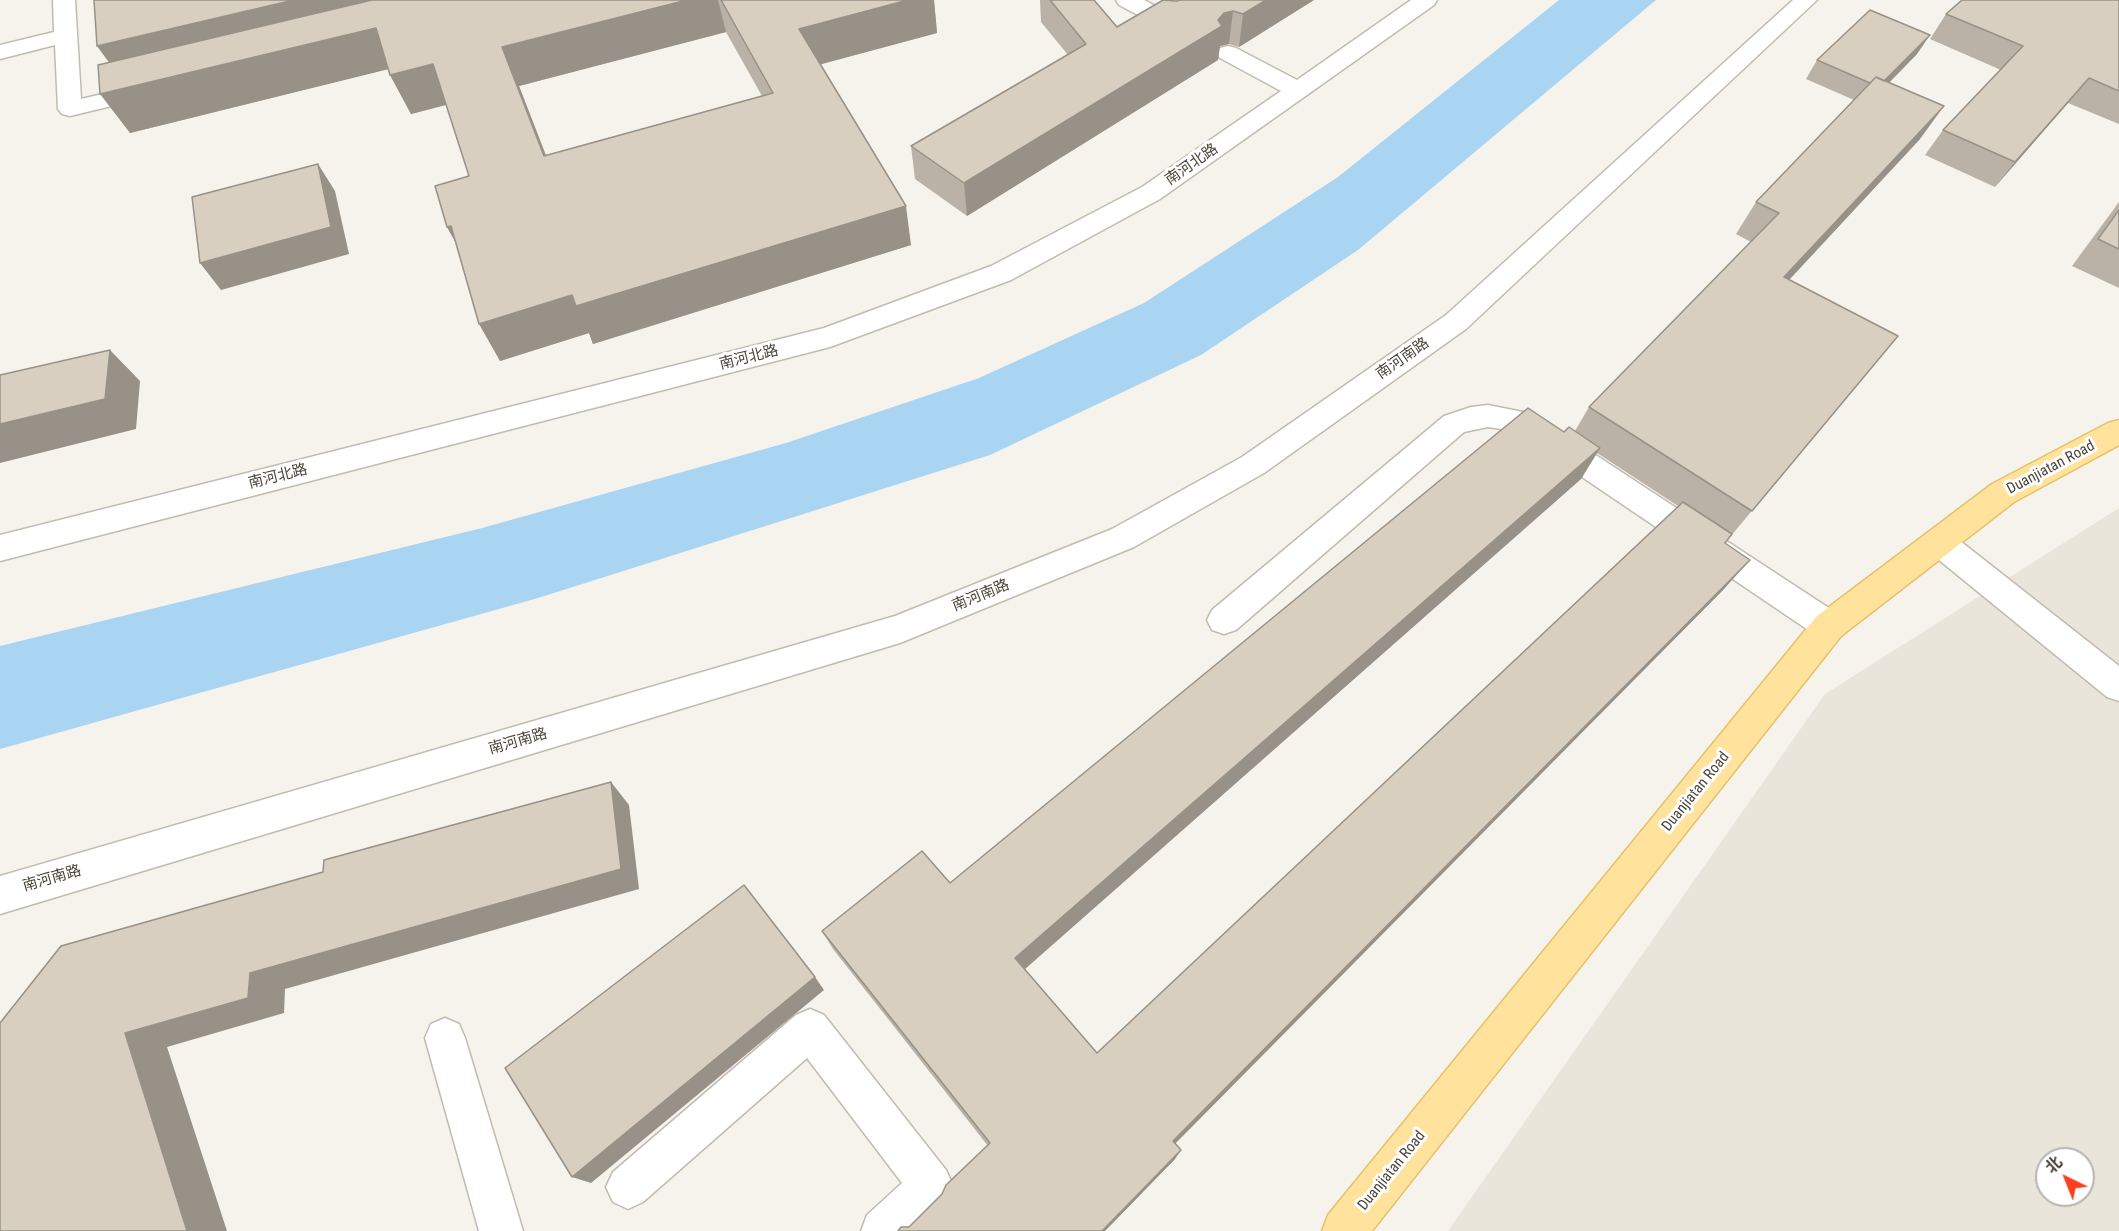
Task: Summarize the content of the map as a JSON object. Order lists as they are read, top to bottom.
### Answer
{
  "streets": {
    "main road": ["Duanjiatan Road"],
    "street": ["南河北路", "南河南路"]
  },
  "north": "top left"
}
